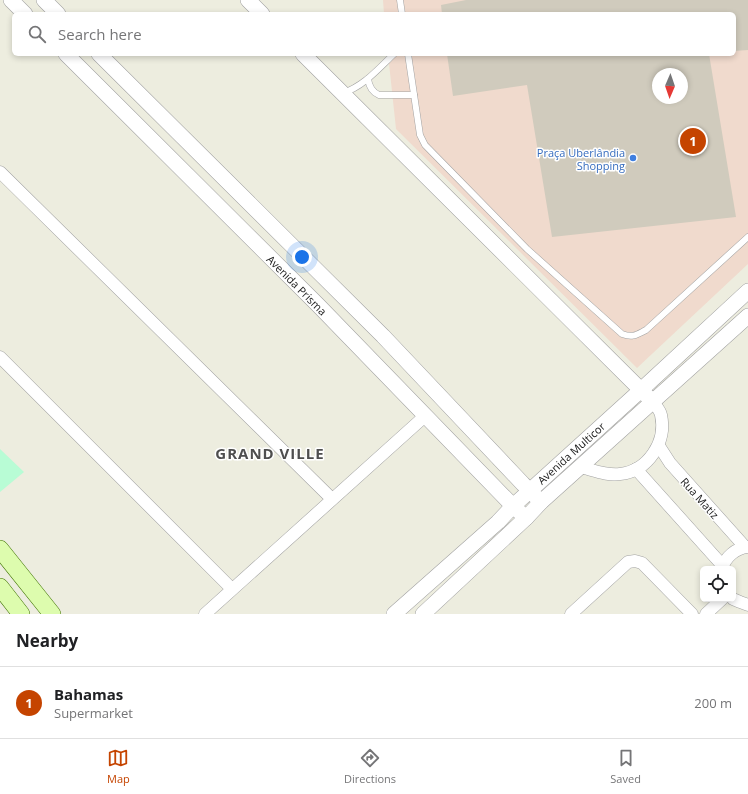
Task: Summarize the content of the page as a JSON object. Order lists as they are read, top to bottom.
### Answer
{
  "streets": {
    "street": ["Avenida Prisma", "Avenida Multicor", "Rua Matiz"]
  },
  "crossings": [
    ["Avenida Prisma", "Avenida Multicor"]
  ],
  "districts": ["GRAND VILLE"],
  "places": ["Praça Uberlândia Shopping"],
  "north": "bottom",
  "page": {
    "search": "Search here",
    "pins": "1",
    "heading": "Nearby",
    "list": [
      {
        "mark": "1",
        "name": "Bahamas",
        "note": "Supermarket",
        "value": "200 m"
      }
    ],
    "nav": ["Map", "Directions", "Saved"]
  }
}
